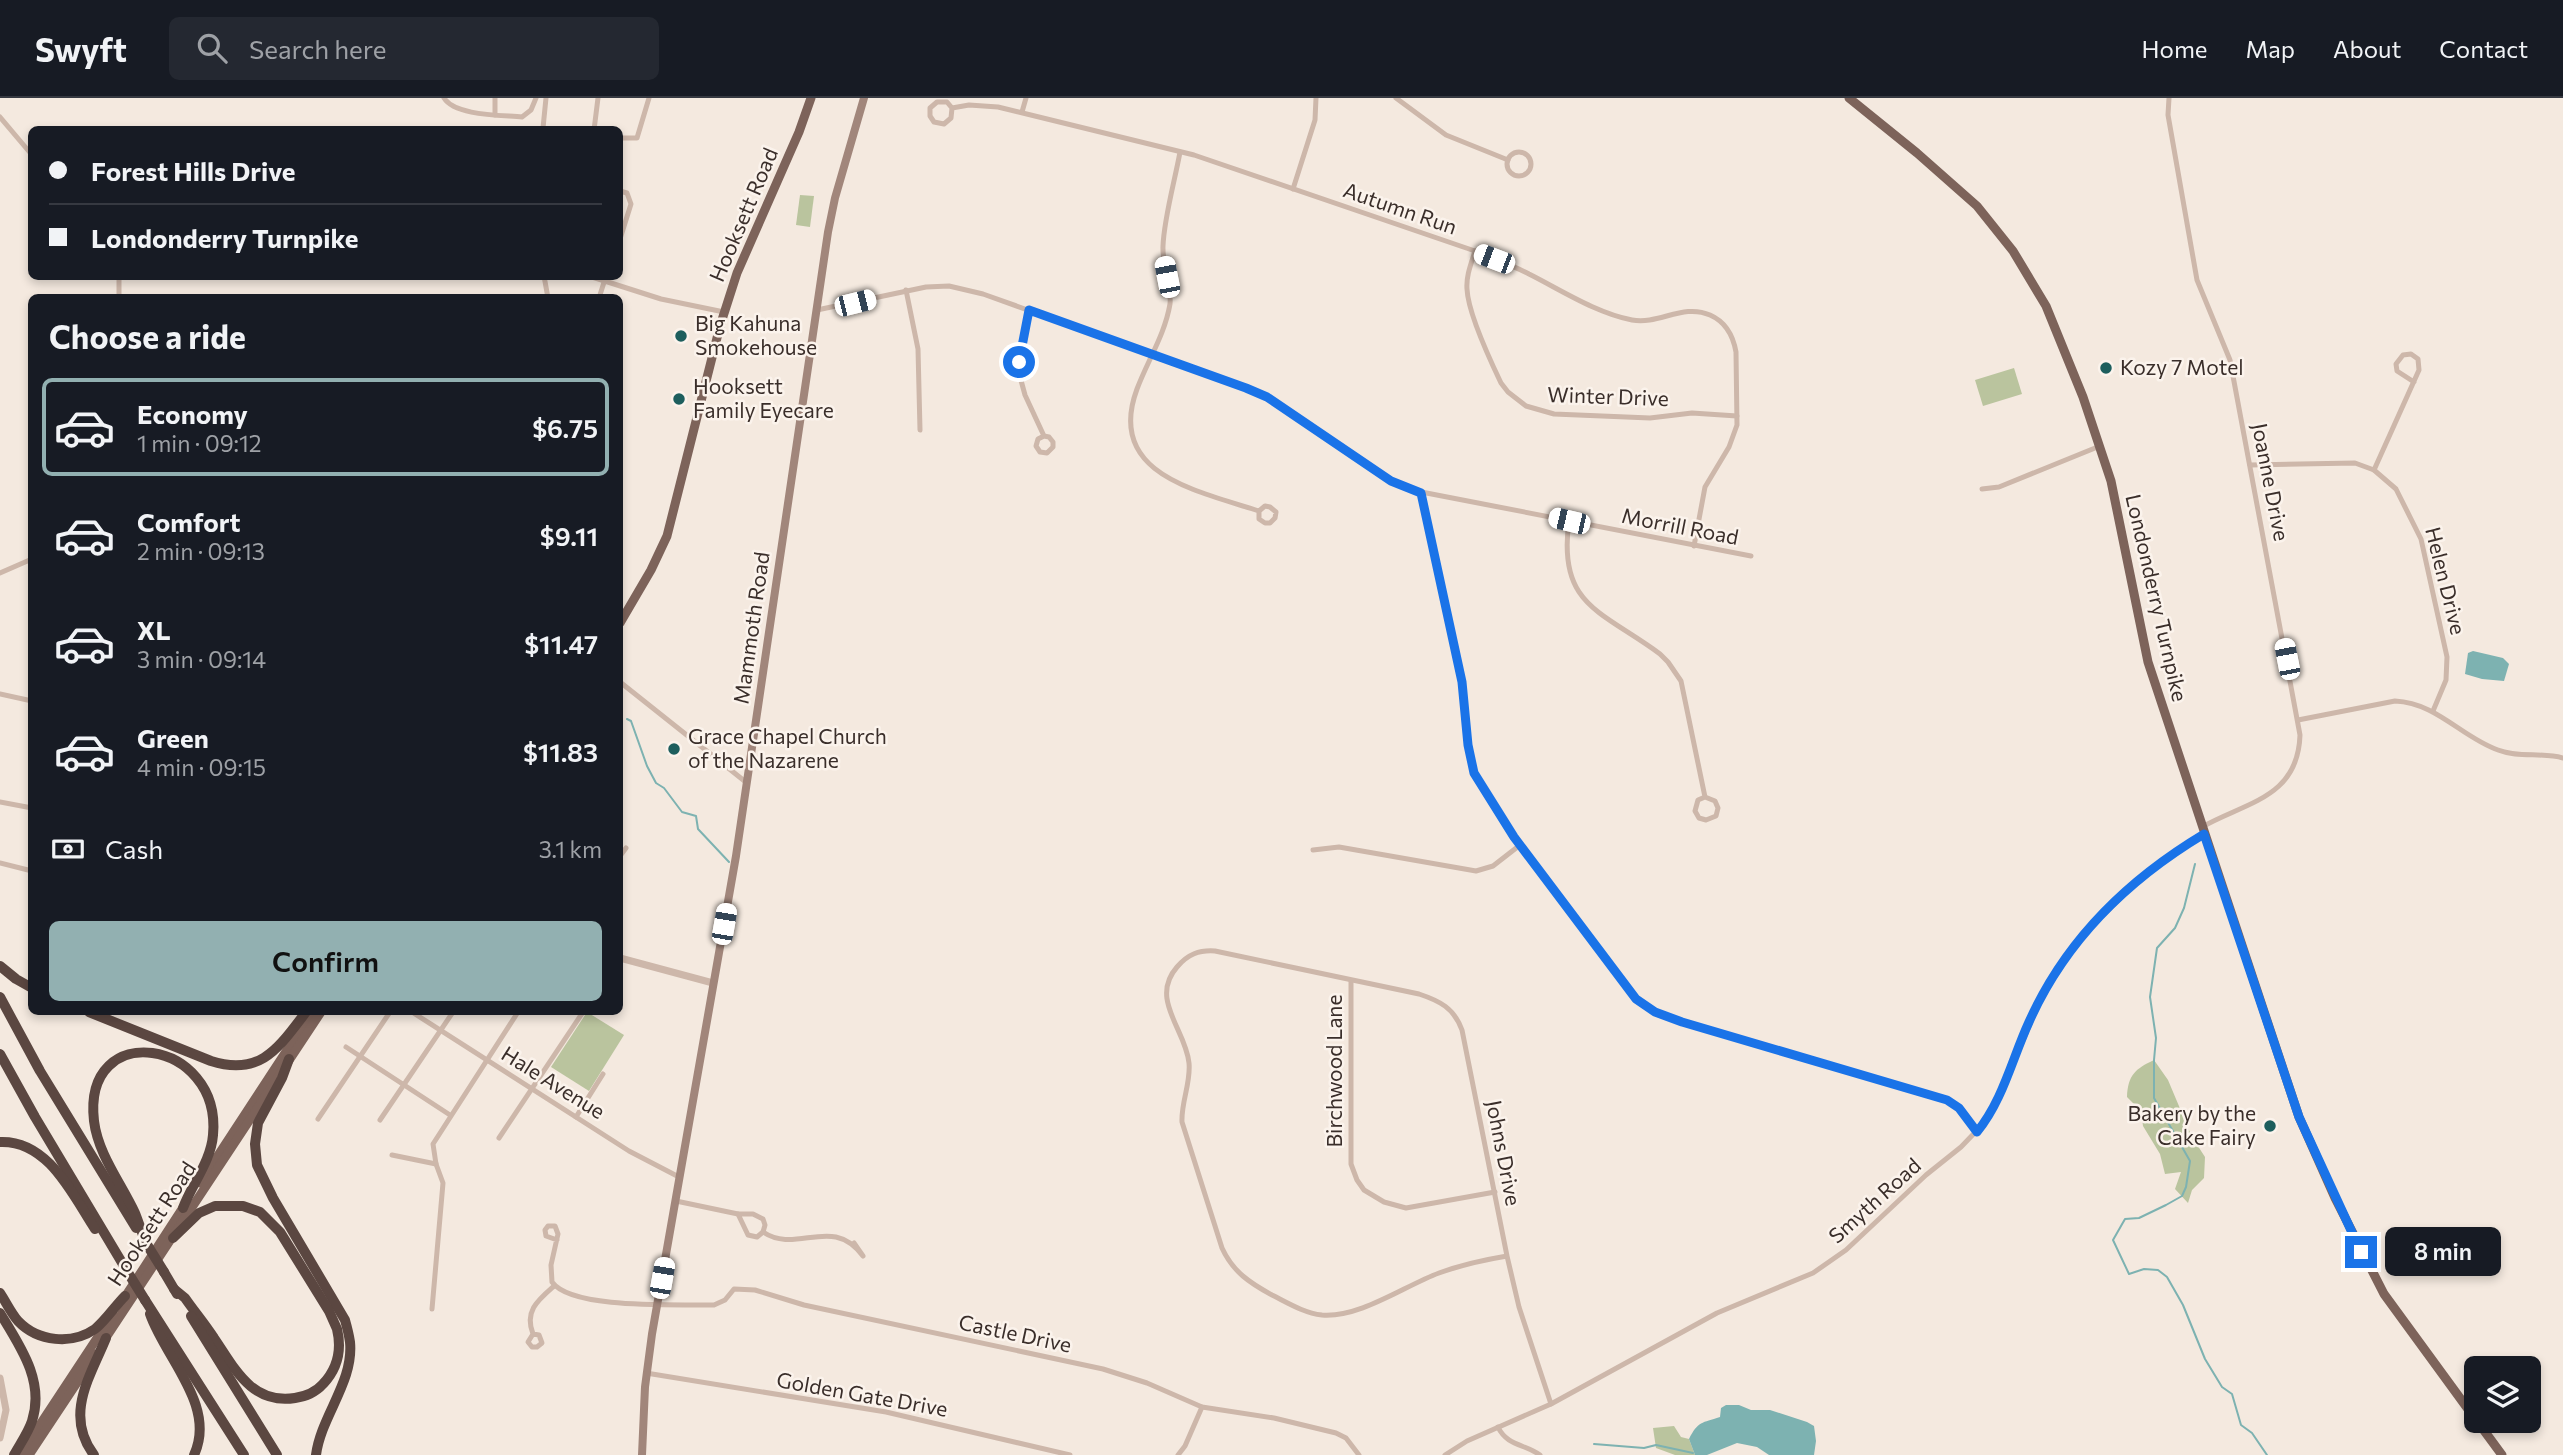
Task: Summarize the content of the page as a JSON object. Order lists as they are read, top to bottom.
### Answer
{
  "streets": {
    "main road": ["Hooksett Road", "Londonderry Turnpike", "Mammoth Road"],
    "street": [
      "Autumn Run",
      "Winter Drive",
      "Joanne Drive",
      "Morrill Road",
      "Helen Drive",
      "Birchwood Lane",
      "Hale Avenue",
      "Johns Drive",
      "Smyth Road",
      "Castle Drive",
      "Golden Gate Drive"
    ]
  },
  "crossings": [
    ["Autumn Run", "Winter Drive"],
    ["Autumn Run", "Morrill Road"],
    ["Joanne Drive", "Londonderry Turnpike"],
    ["Joanne Drive", "Smyth Road"],
    ["Morrill Road", "Mammoth Road"],
    ["Londonderry Turnpike", "Smyth Road"],
    ["Mammoth Road", "Hale Avenue"],
    ["Mammoth Road", "Castle Drive"],
    ["Mammoth Road", "Golden Gate Drive"],
    ["Birchwood Lane", "Johns Drive"],
    ["Johns Drive", "Smyth Road"]
  ],
  "places": [
    "Big Kahuna Smokehouse",
    "Kozy 7 Motel",
    "Hooksett Family Eyecare",
    "Grace Chapel Church of the Nazarene",
    "Bakery by the Cake Fairy"
  ],
  "page": {
    "header": "Swyft",
    "search": "Search here",
    "nav": [
      "Home",
      "Map",
      "About",
      "Contact"
    ],
    "banner": ["Forest Hills Drive", "Londonderry Turnpike"],
    "heading": "Choose a ride",
    "list": [
      {
        "name": "Economy",
        "note": "1 min · 09:12",
        "value": "$6.75"
      },
      {
        "name": "Comfort",
        "note": "2 min · 09:13",
        "value": "$9.11"
      },
      {
        "name": "XL",
        "note": "3 min · 09:14",
        "value": "$11.47"
      },
      {
        "name": "Green",
        "note": "4 min · 09:15",
        "value": "$11.83"
      }
    ],
    "pay": ["Cash", "3.1 km"],
    "buttons": "Confirm",
    "bubble": "8 min"
  }
}
